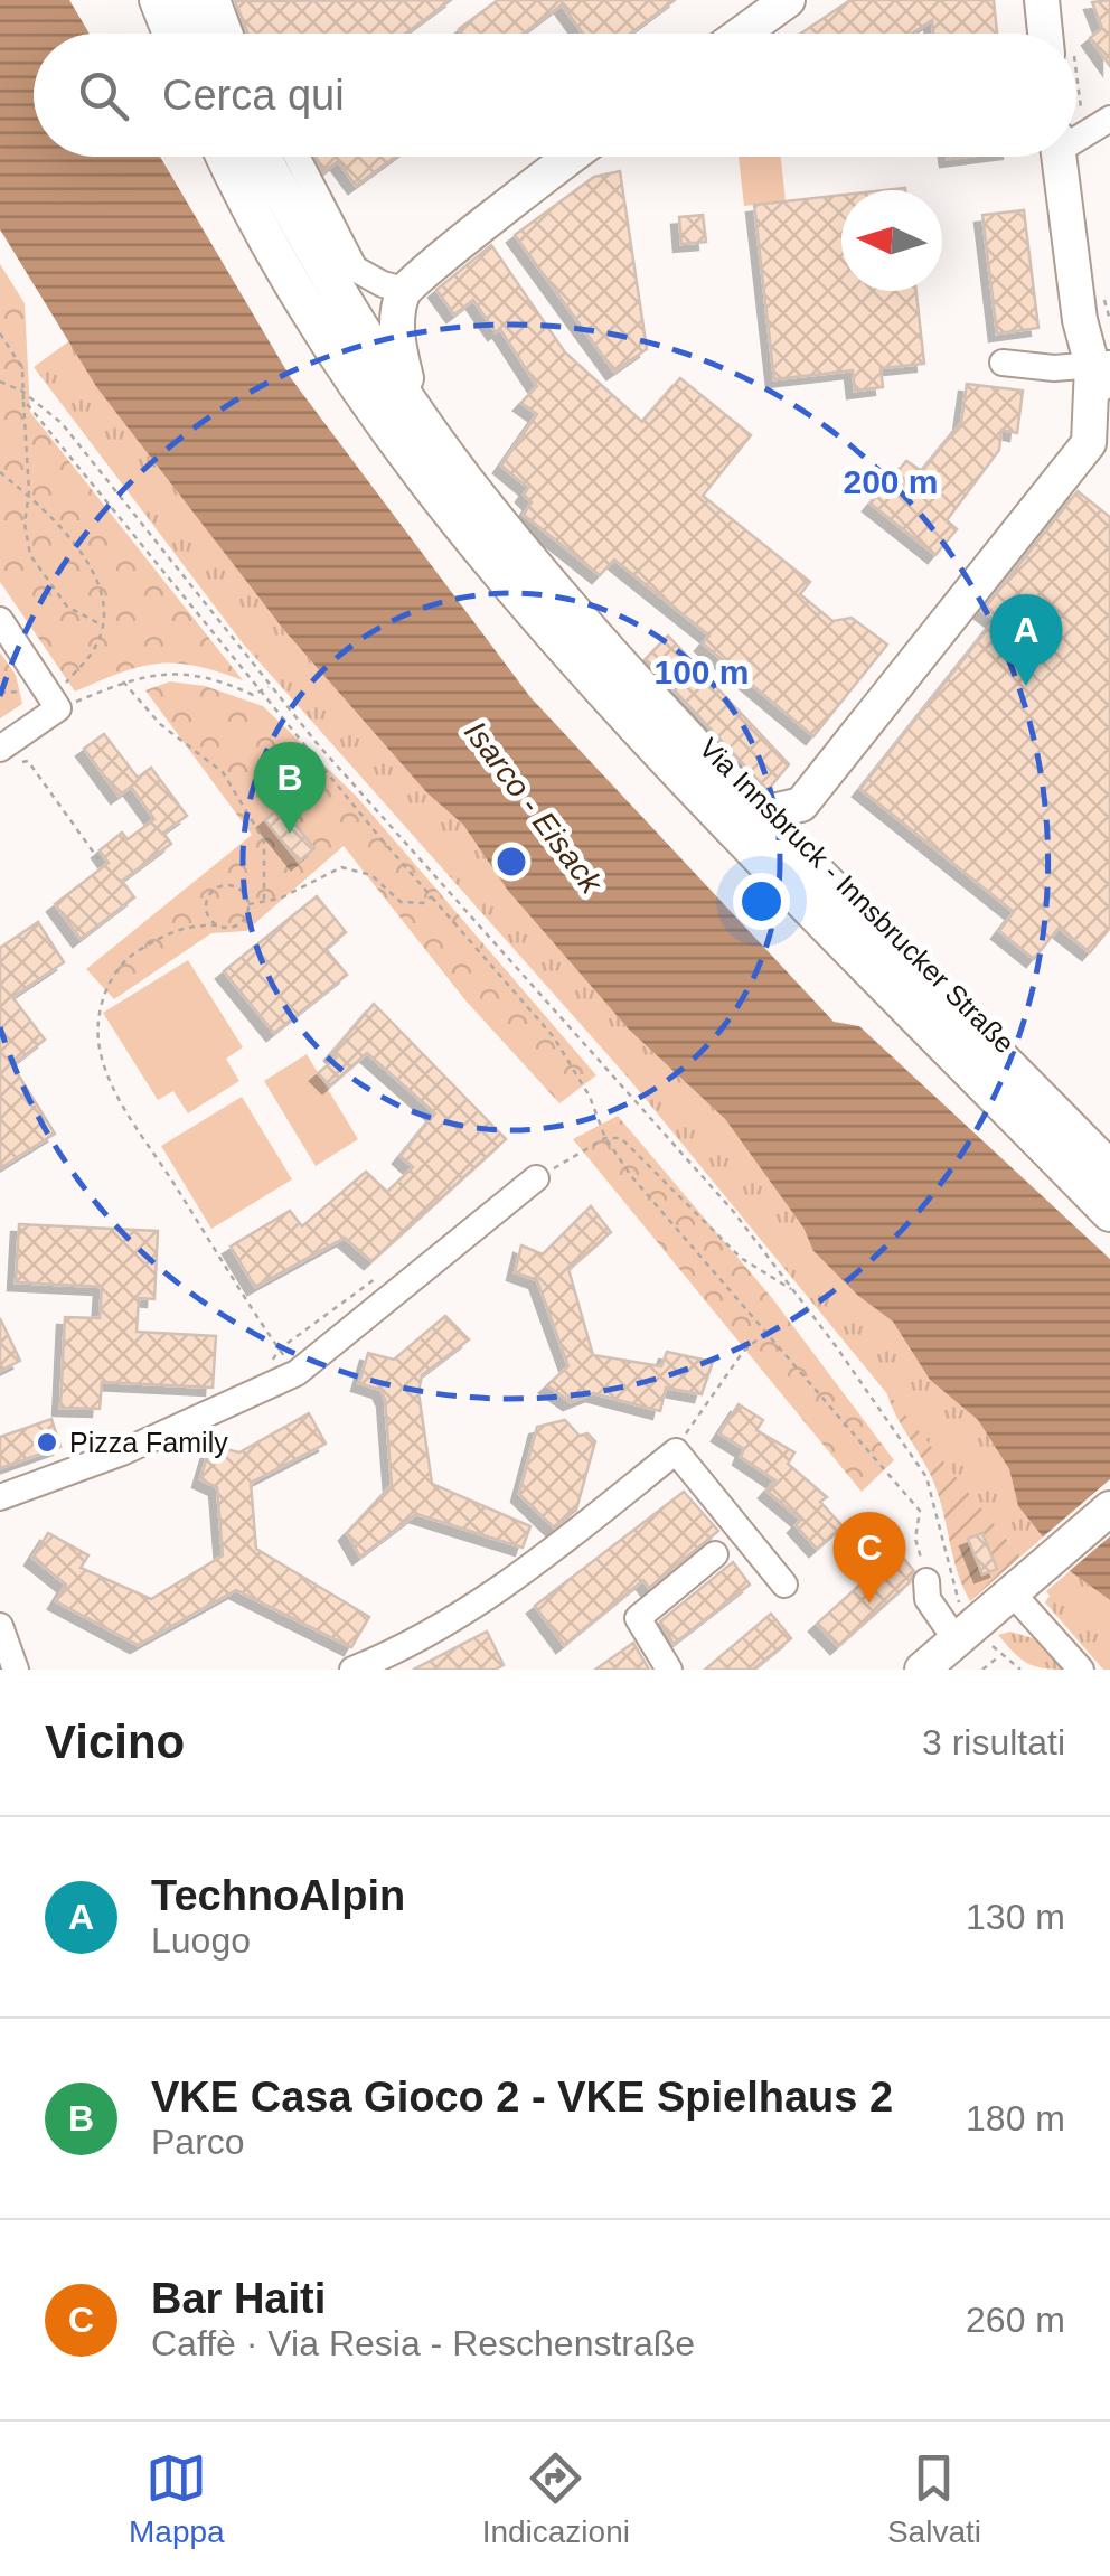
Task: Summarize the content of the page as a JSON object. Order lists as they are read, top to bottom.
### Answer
{
  "streets": {
    "main road": ["Via Innsbruck - Innsbrucker Straße"]
  },
  "water": ["Isarco - Eisack"],
  "places": ["Pizza Family"],
  "north": "left",
  "page": {
    "search": "Cerca qui",
    "pins": ["A", "B", "C"],
    "heading": ["Vicino", "3 risultati"],
    "list": [
      {
        "mark": "A",
        "name": "TechnoAlpin",
        "note": "Luogo",
        "value": "130 m"
      },
      {
        "mark": "B",
        "name": "VKE Casa Gioco 2 - VKE Spielhaus 2",
        "note": "Parco",
        "value": "180 m"
      },
      {
        "mark": "C",
        "name": "Bar Haiti",
        "note": "Caffè · Via Resia - Reschenstraße",
        "value": "260 m"
      }
    ],
    "nav": ["Mappa", "Indicazioni", "Salvati"]
  },
  "rings": ["200 m", "100 m"]
}
